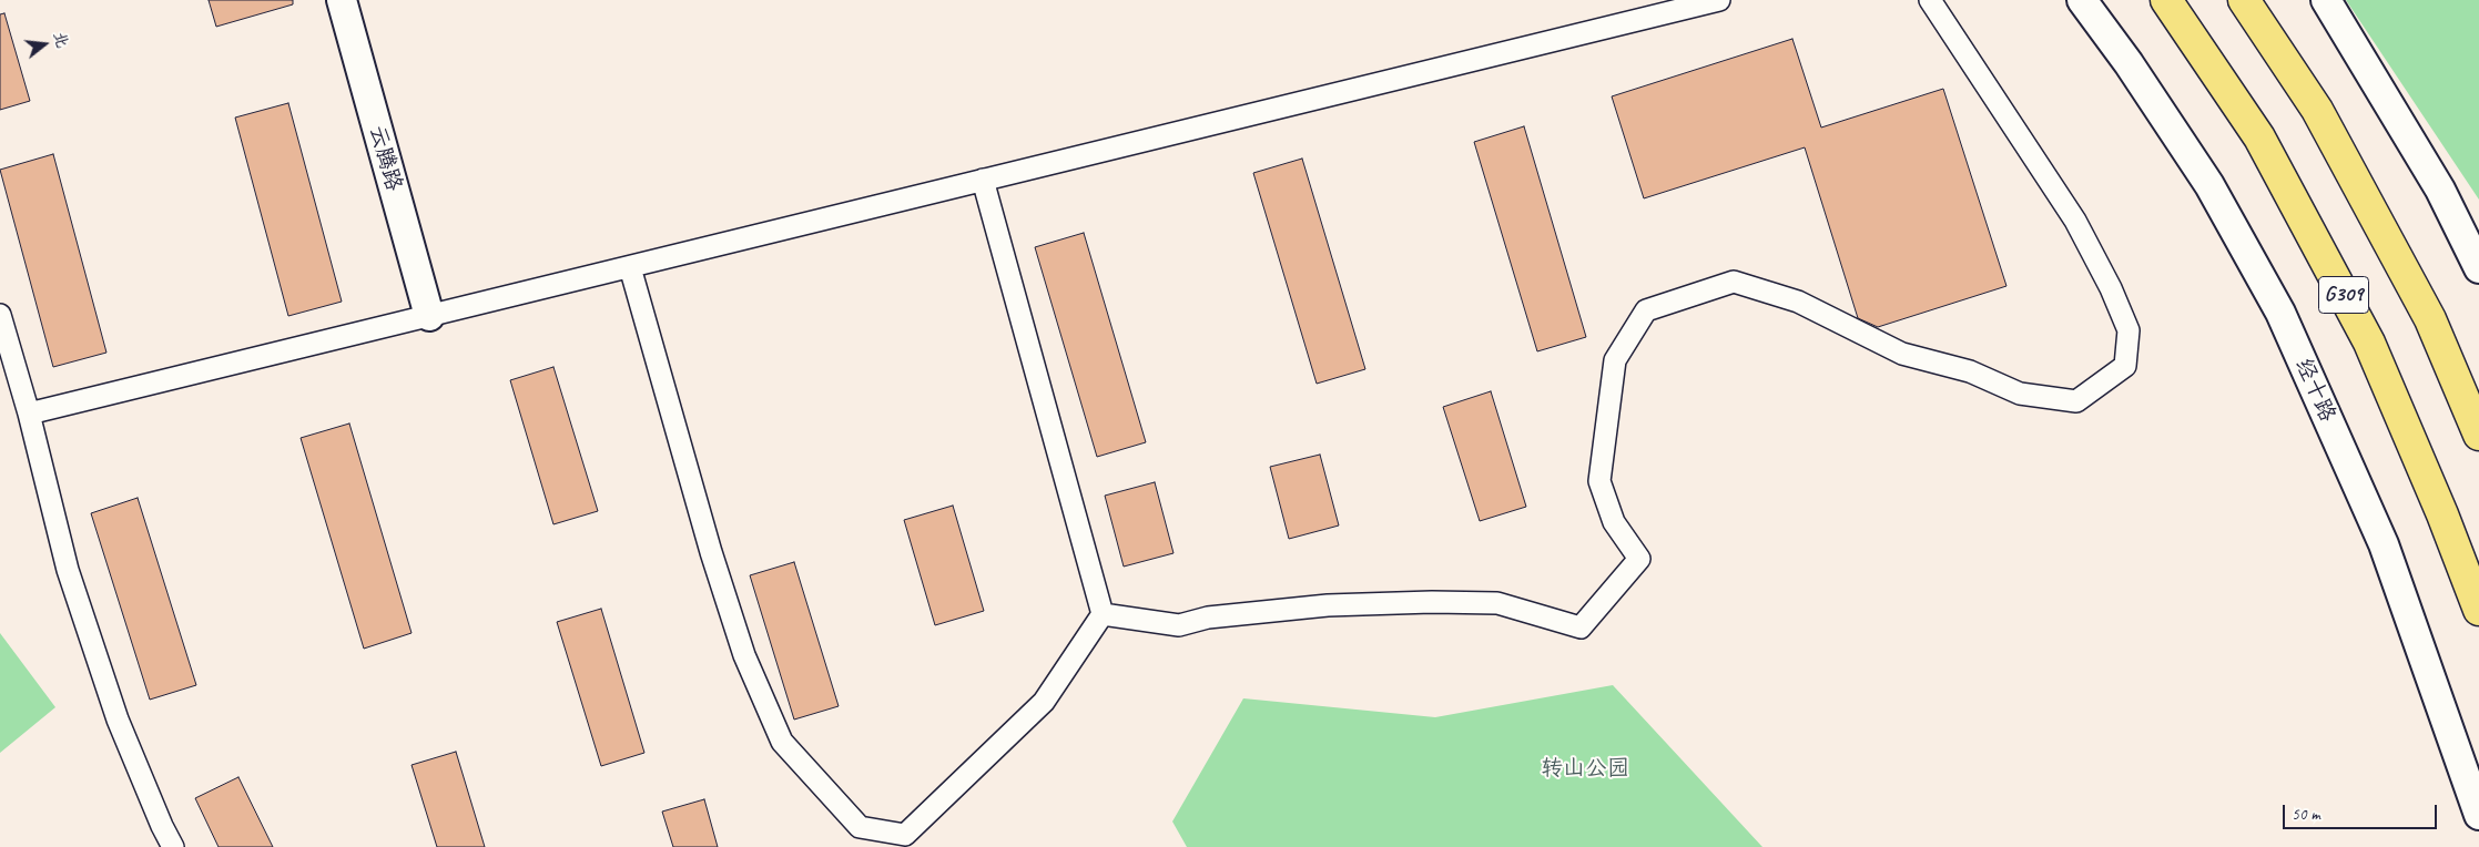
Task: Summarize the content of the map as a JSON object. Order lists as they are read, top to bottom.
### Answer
{
  "streets": {
    "highway": ["G309"],
    "main road": ["云腾路", "经十路"]
  },
  "parks": ["转山公园"],
  "scale_bar": "50 m",
  "north": "right"
}
